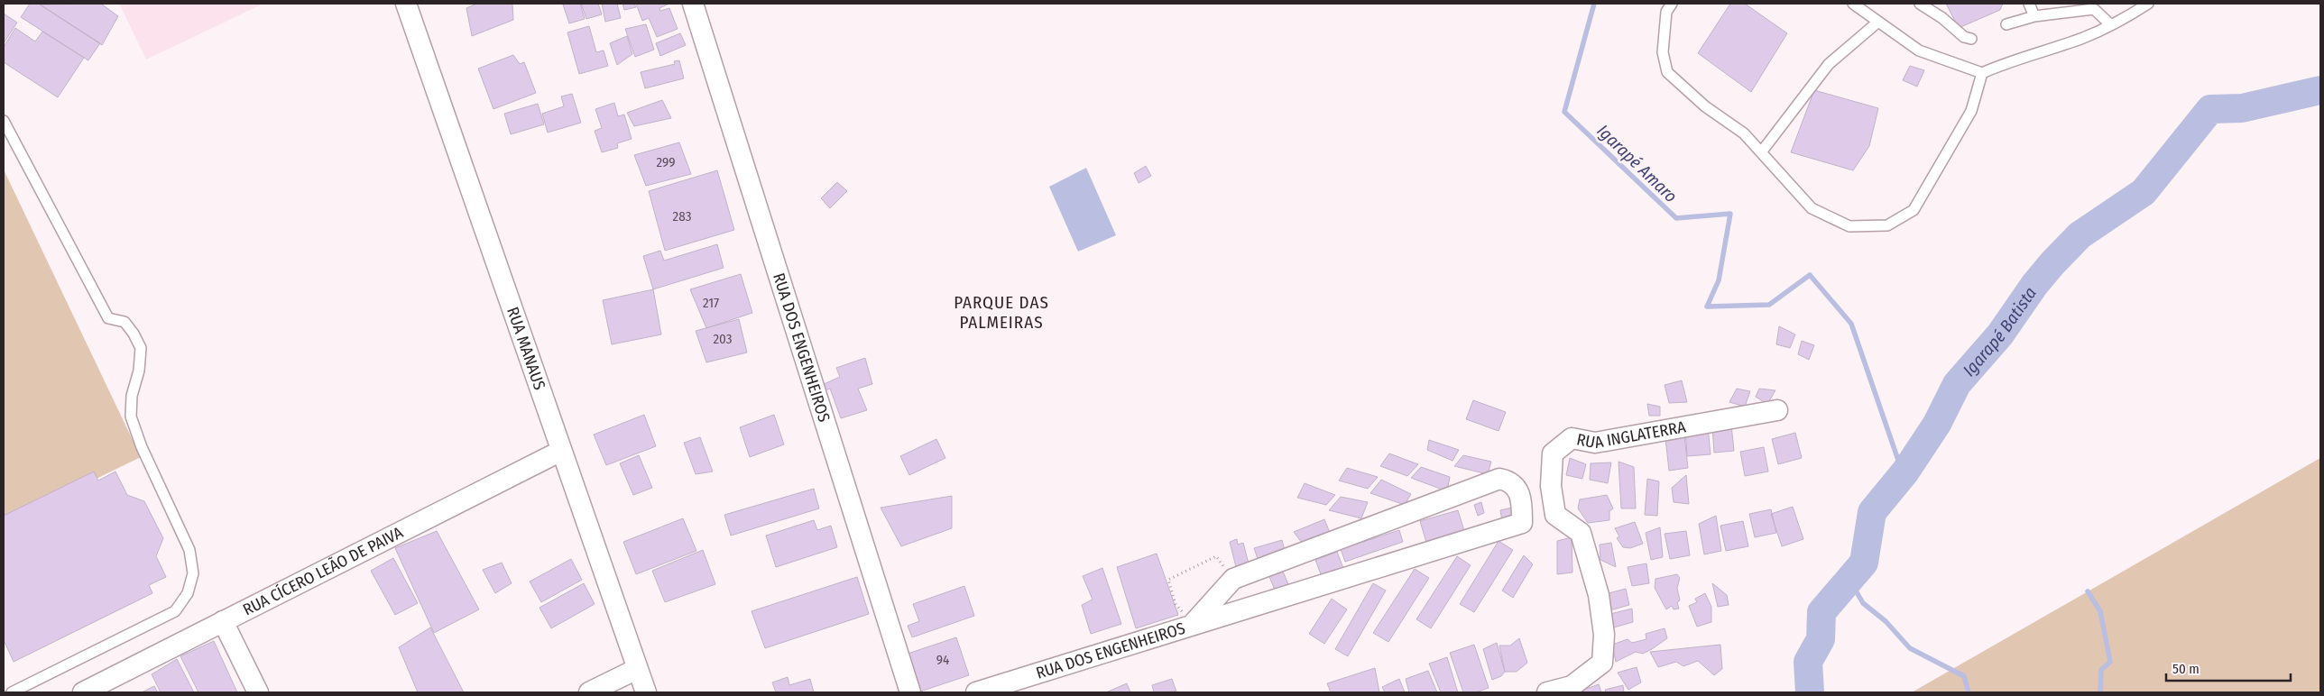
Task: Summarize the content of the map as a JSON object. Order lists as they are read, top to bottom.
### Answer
{
  "streets": {
    "street": [
      "RUA MANAUS",
      "RUA DOS ENGENHEIROS",
      "RUA INGLATERRA",
      "RUA CÍCERO LEÃO DE PAIVA"
    ]
  },
  "crossings": [
    ["RUA MANAUS", "RUA CÍCERO LEÃO DE PAIVA"]
  ],
  "districts": ["PARQUE DAS PALMEIRAS"],
  "water": ["Igarapé Amaro", "Igarapé Batista"],
  "house_numbers": [
    "299",
    "283",
    "217",
    "203",
    "94"
  ],
  "scale_bar": "50 m"
}
